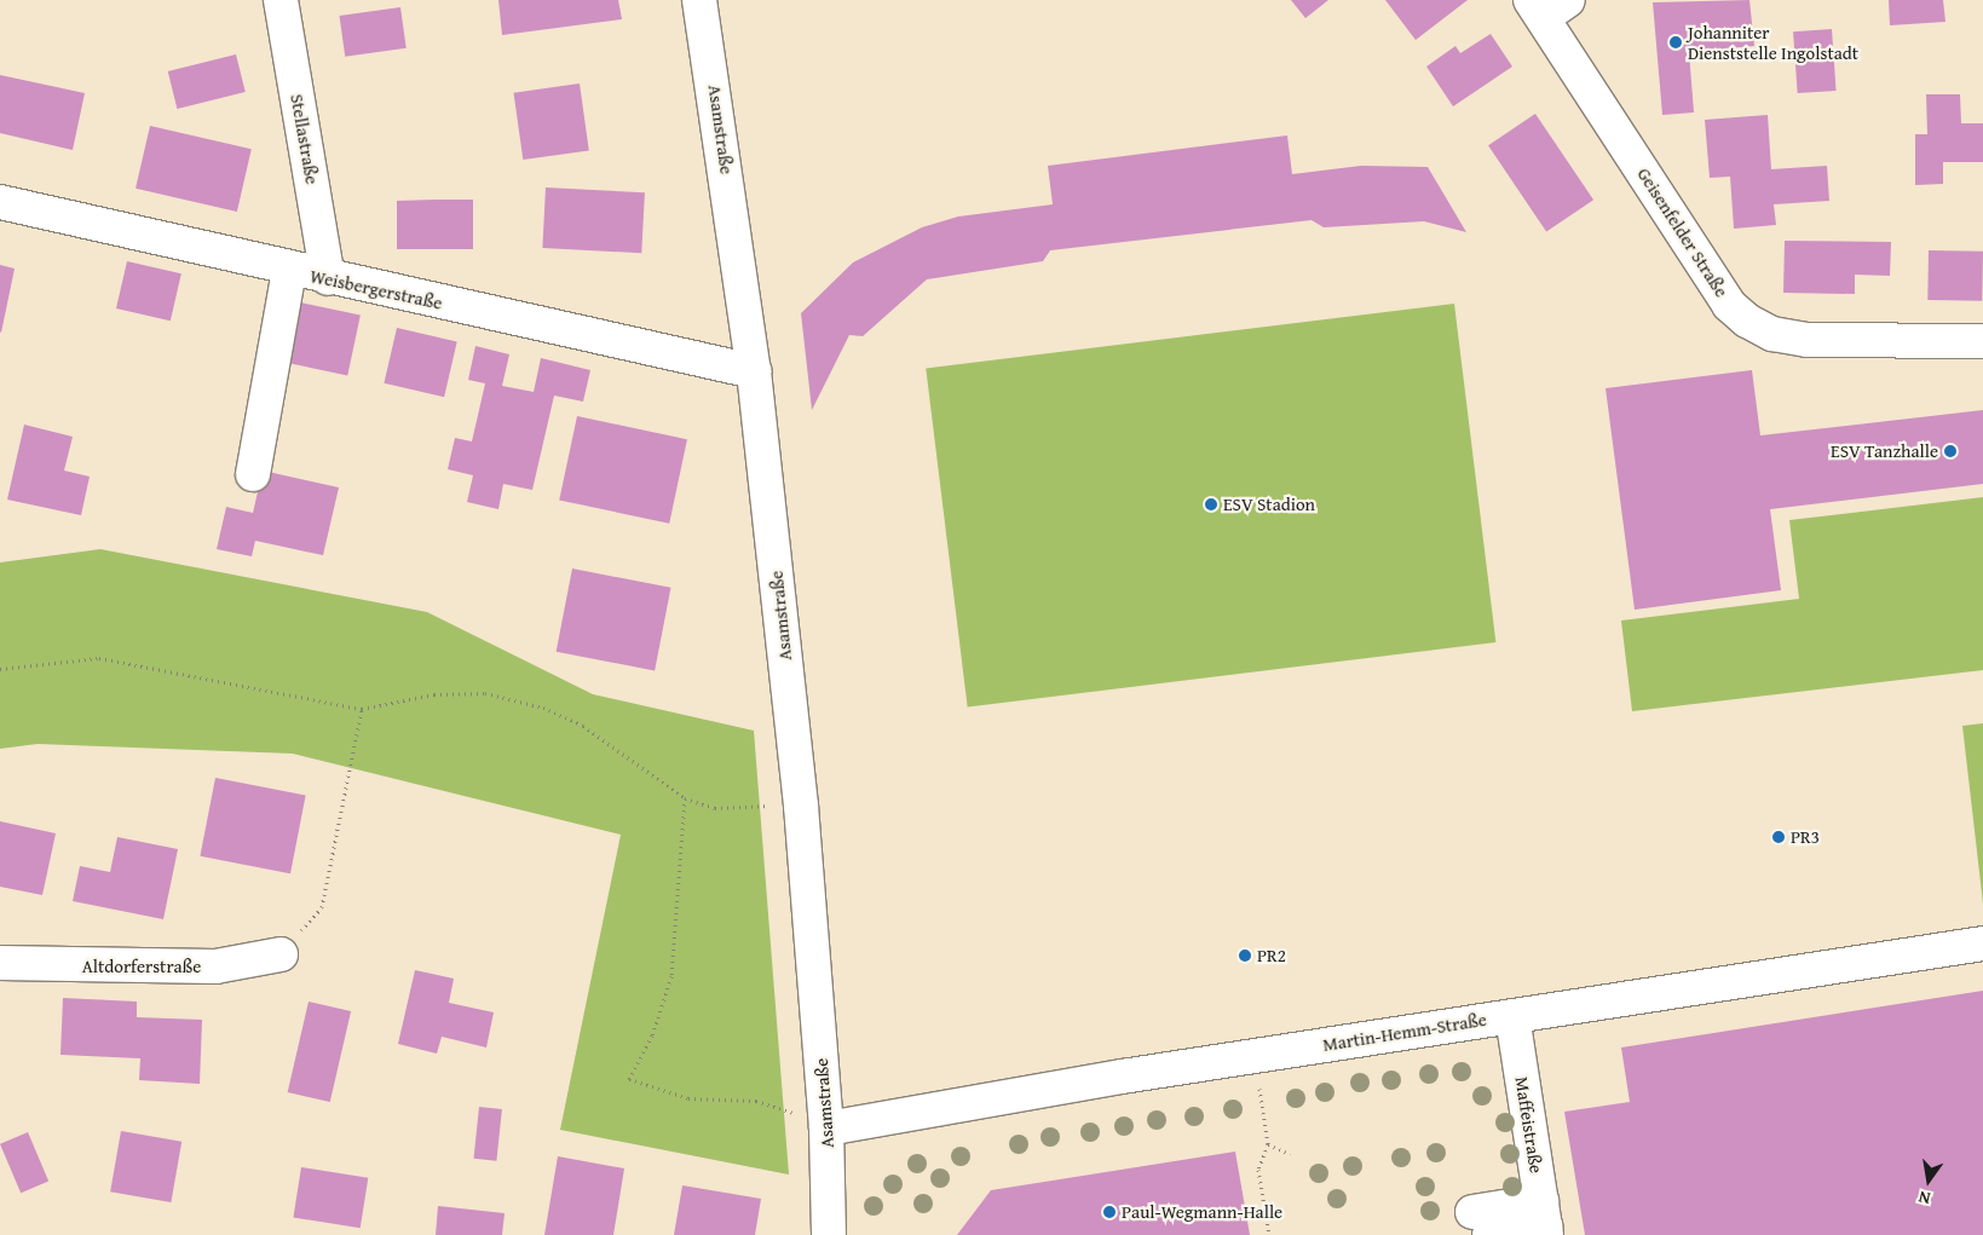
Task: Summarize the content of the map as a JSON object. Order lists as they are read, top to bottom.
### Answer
{
  "streets": {
    "street": [
      "Asamstraße",
      "Stellastraße",
      "Geisenfelder Straße",
      "Weisbergerstraße",
      "Altdorferstraße",
      "Martin-Hemm-Straße",
      "Maffeistraße"
    ]
  },
  "crossings": [
    ["Asamstraße", "Weisbergerstraße"],
    ["Asamstraße", "Martin-Hemm-Straße"],
    ["Stellastraße", "Weisbergerstraße"],
    ["Martin-Hemm-Straße", "Maffeistraße"]
  ],
  "places": [
    "Johanniter Dienststelle Ingolstadt",
    "ESV Tanzhalle",
    "ESV Stadion",
    "PR3",
    "PR2",
    "Paul-Wegmann-Halle"
  ],
  "north": "bottom"
}
